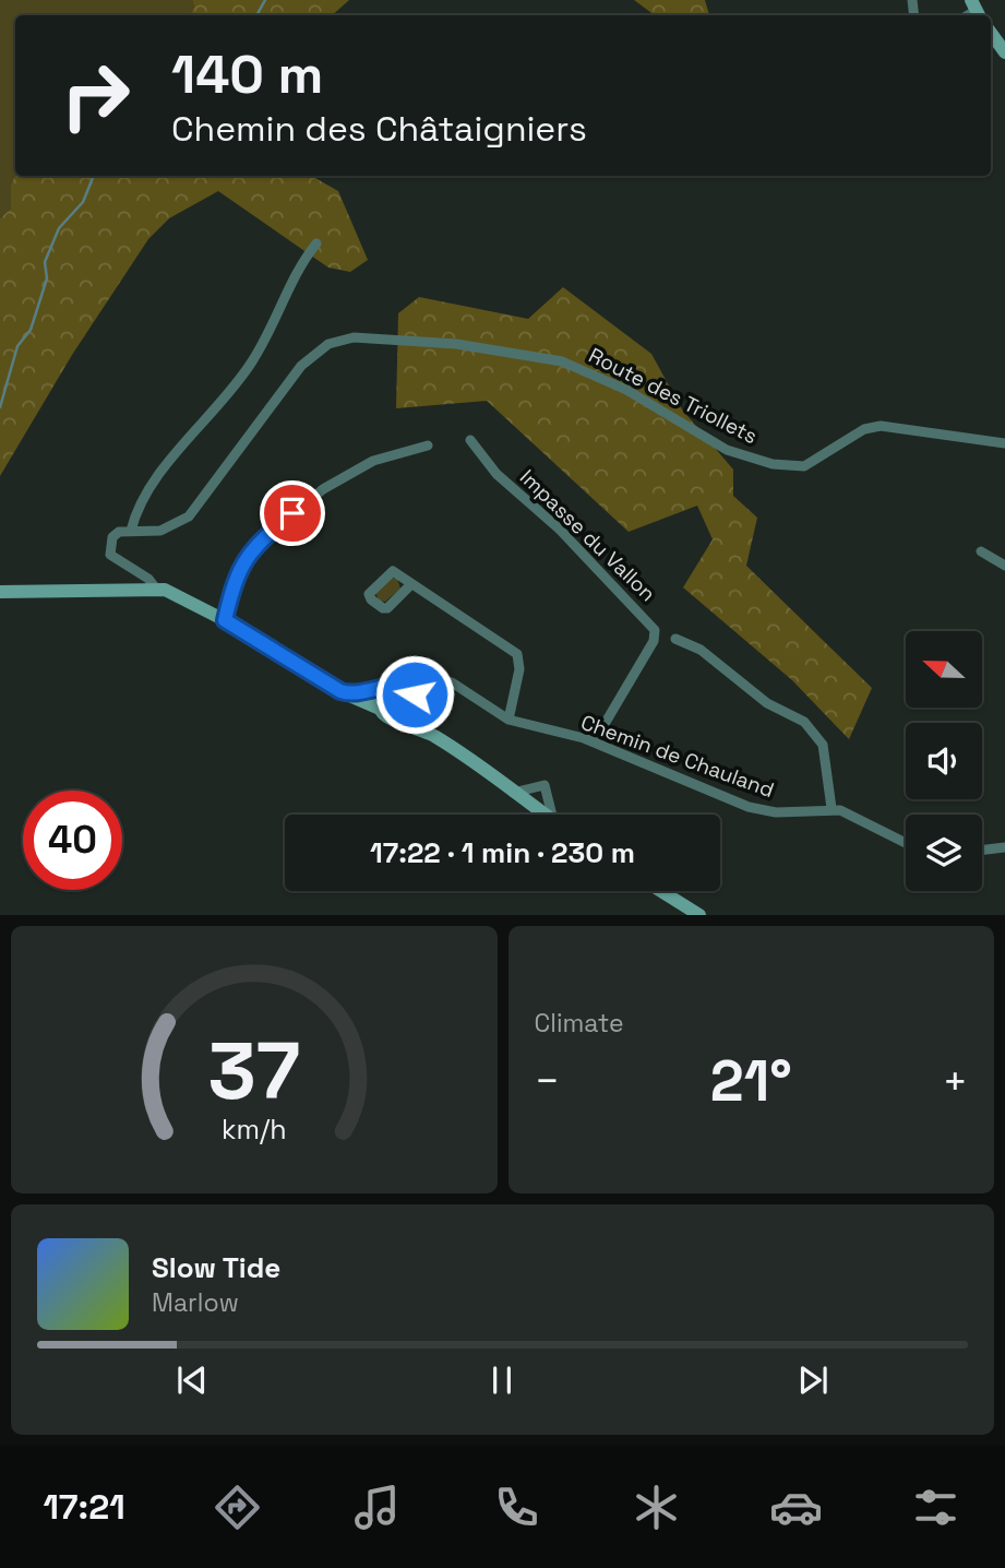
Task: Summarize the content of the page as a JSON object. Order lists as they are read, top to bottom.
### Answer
{
  "streets": {
    "street": ["Route des Triollets", "Impasse du Vallon", "Chemin de Chauland"]
  },
  "crossings": [
    ["Impasse du Vallon", "Chemin de Chauland"]
  ],
  "north": "left",
  "page": {
    "turn": ["140 m", "Chemin des Châtaigniers"],
    "limit": "40",
    "trip": "17:22 · 1 min · 230 m",
    "tile": "Climate",
    "heat": ["−", "21°", "+"],
    "song": ["Slow Tide", "Marlow"],
    "tabs": "17:21",
    "gauge": ["37", "km/h"]
  }
}
